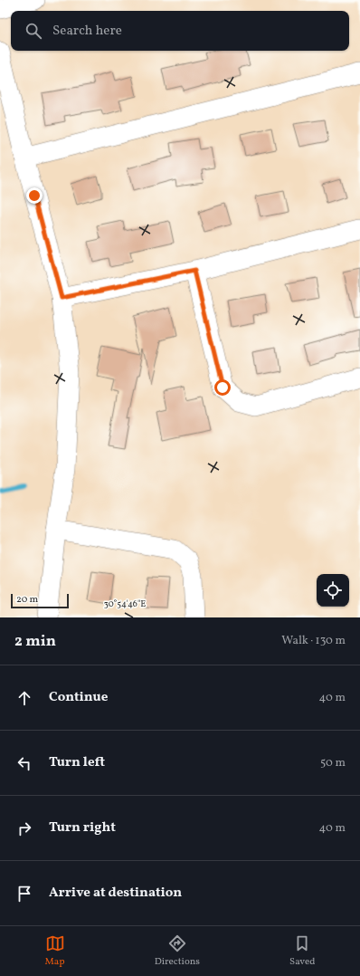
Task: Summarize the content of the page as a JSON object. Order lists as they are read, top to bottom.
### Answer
{
  "scale_bar": "20 m",
  "page": {
    "search": "Search here",
    "scale": "20 m",
    "heading": ["2 min", "Walk · 130 m"],
    "list": [
      ["Continue", "40 m"],
      ["Turn left", "50 m"],
      ["Turn right", "40 m"],
      "Arrive at destination"
    ],
    "nav": ["Map", "Directions", "Saved"]
  },
  "coordinates": ["30°54'46\"E"]
}
